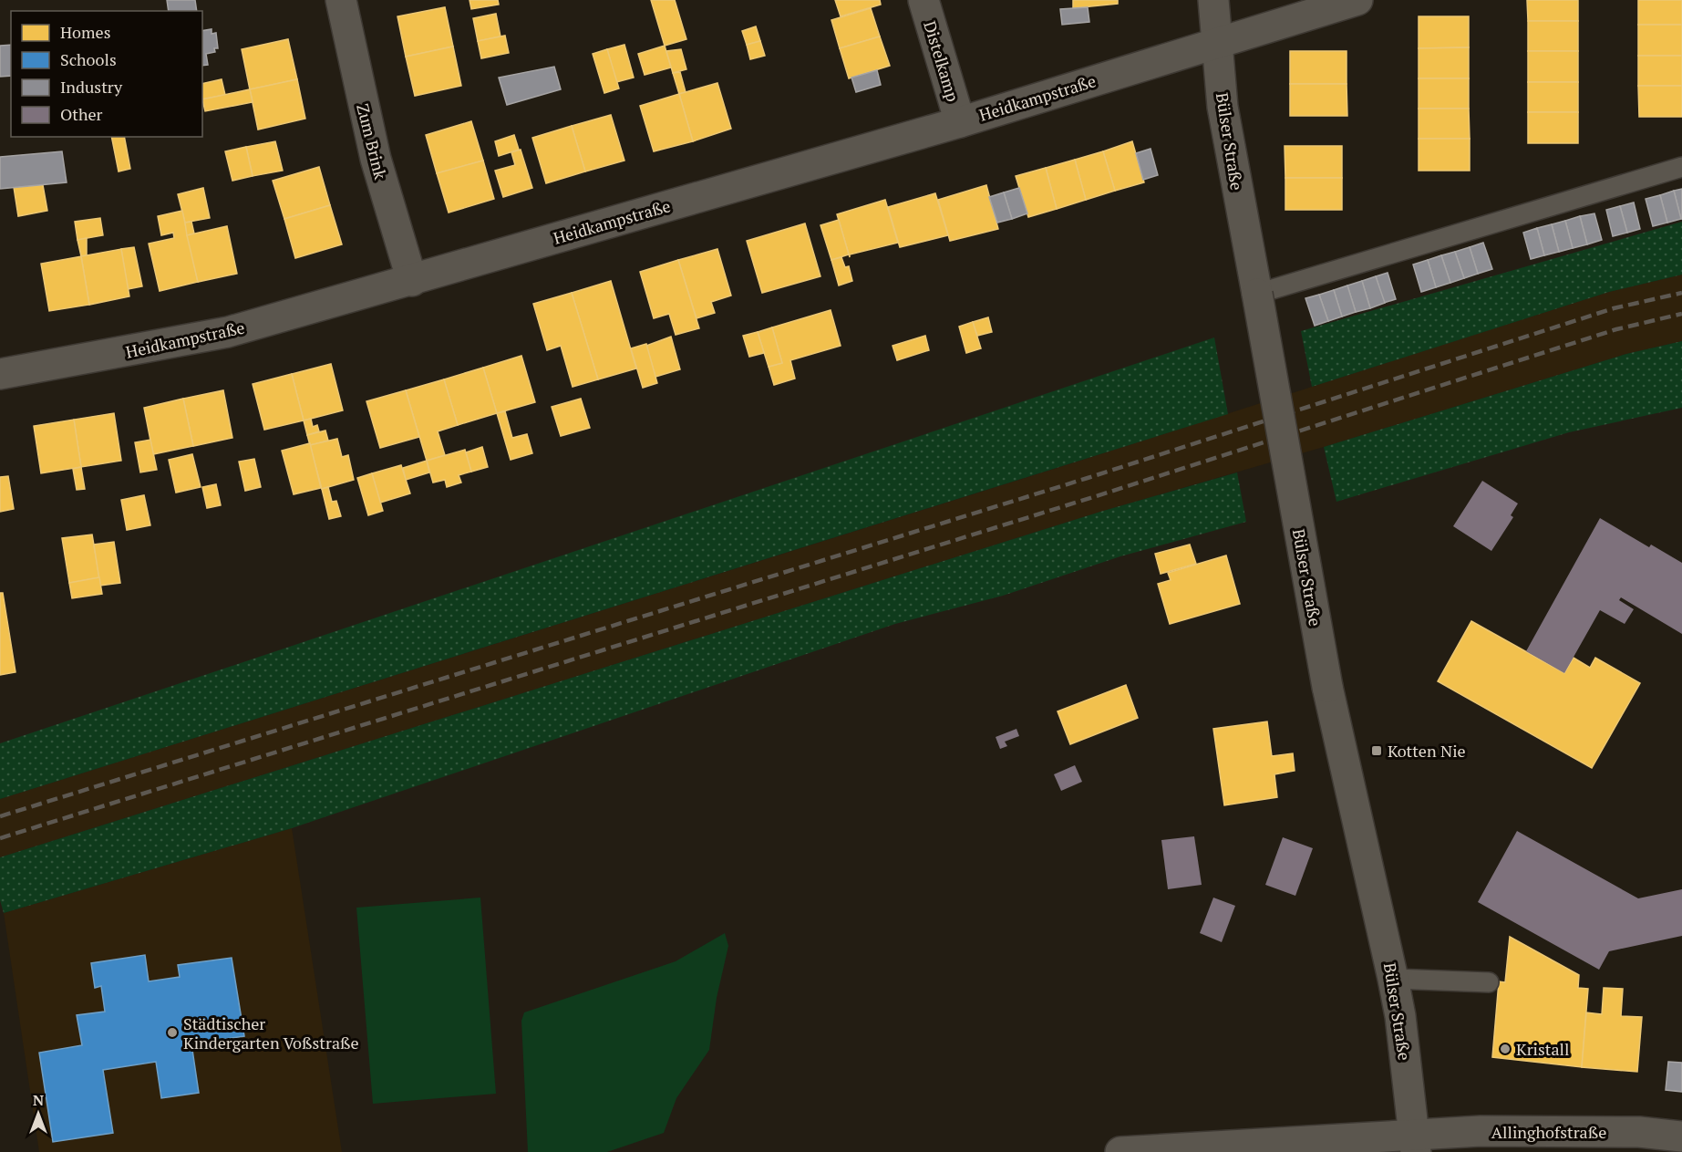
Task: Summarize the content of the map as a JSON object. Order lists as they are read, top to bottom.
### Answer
{
  "streets": {
    "street": [
      "Distelkamp",
      "Heidkampstraße",
      "Zum Brink",
      "Bülser Straße",
      "Allinghofstraße"
    ]
  },
  "crossings": [
    ["Distelkamp", "Heidkampstraße"],
    ["Heidkampstraße", "Zum Brink"],
    ["Heidkampstraße", "Bülser Straße"],
    ["Bülser Straße", "Allinghofstraße"]
  ],
  "places": {
    "transit": ["Kotten Nie"],
    "other": ["Städtischer Kindergarten Voßstraße", "Kristall"]
  },
  "legend": [
    "Homes",
    "Schools",
    "Industry",
    "Other"
  ],
  "north": "top"
}
